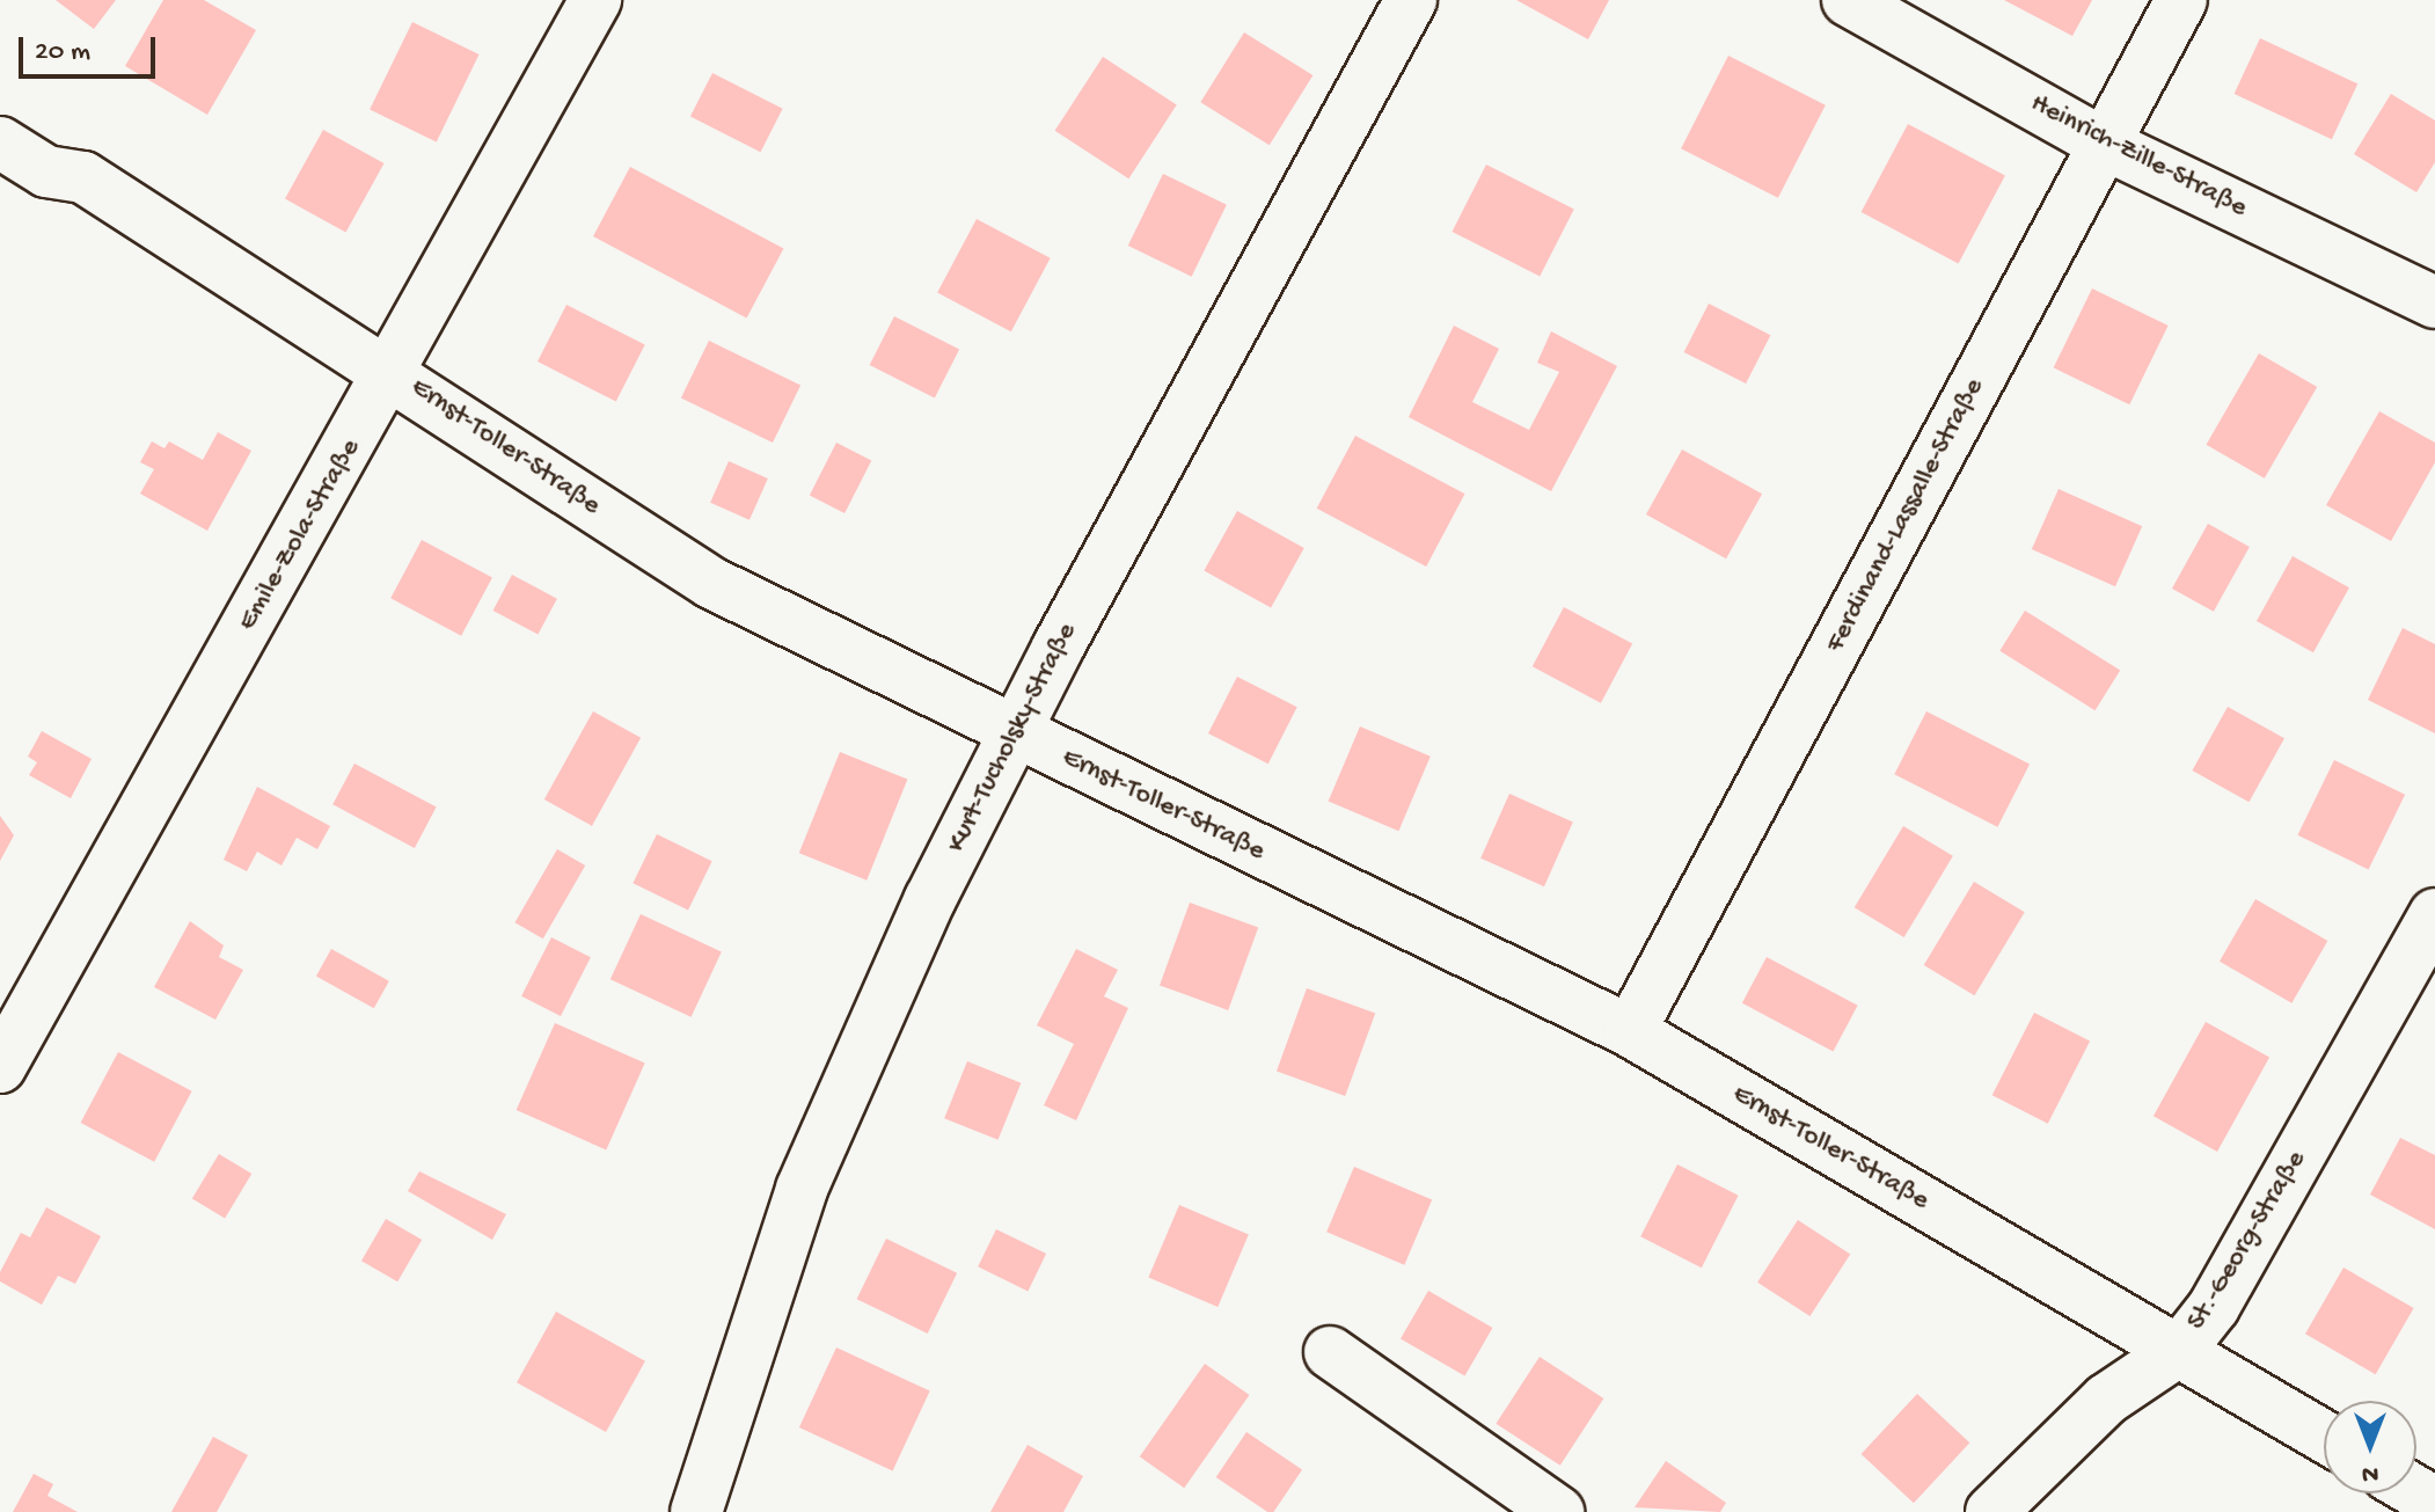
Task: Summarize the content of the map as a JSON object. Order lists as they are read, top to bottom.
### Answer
{
  "streets": {
    "street": [
      "Heinrich-Zille-Straße",
      "Ernst-Toller-Straße",
      "Ferdinand-Lassalle-Straße",
      "Emile-Zola-Straße",
      "Kurt-Tucholsky-Straße",
      "St.-Georg-Straße"
    ]
  },
  "crossings": [
    ["Heinrich-Zille-Straße", "Ferdinand-Lassalle-Straße"],
    ["Ernst-Toller-Straße", "Ferdinand-Lassalle-Straße"],
    ["Ernst-Toller-Straße", "Emile-Zola-Straße"],
    ["Ernst-Toller-Straße", "Kurt-Tucholsky-Straße"],
    ["Ernst-Toller-Straße", "St.-Georg-Straße"]
  ],
  "scale_bar": "20 m",
  "north": "bottom"
}
